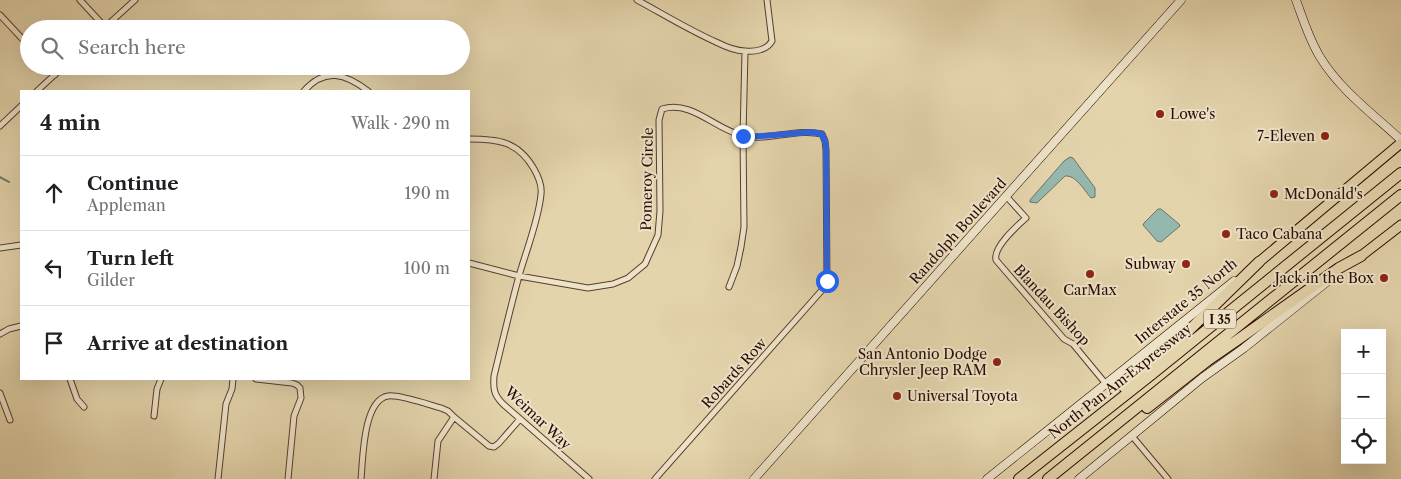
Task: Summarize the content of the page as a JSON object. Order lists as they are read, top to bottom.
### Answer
{
  "streets": {
    "highway": ["I 35", "North Pan Am Expressway"],
    "main road": ["Randolph Boulevard", "Interstate 35 North"],
    "street": [
      "Pomeroy Circle",
      "Blandau Bishop",
      "Robards Row",
      "Weimar Way"
    ]
  },
  "crossings": [
    ["Pomeroy Circle", "Robards Row"],
    ["Pomeroy Circle", "Weimar Way"],
    ["Randolph Boulevard", "Blandau Bishop"],
    ["Interstate 35 North", "Blandau Bishop"]
  ],
  "places": [
    "Lowe's",
    "7-Eleven",
    "McDonald's",
    "Taco Cabana",
    "Subway",
    "CarMax",
    "Jack in the Box",
    "San Antonio Dodge Chrysler Jeep RAM",
    "Universal Toyota"
  ],
  "page": {
    "search": "Search here",
    "heading": ["4 min", "Walk · 290 m"],
    "list": [
      ["Continue", "Appleman", "190 m"],
      ["Turn left", "Gilder", "100 m"],
      "Arrive at destination"
    ],
    "map_buttons": ["+", "−"]
  }
}
